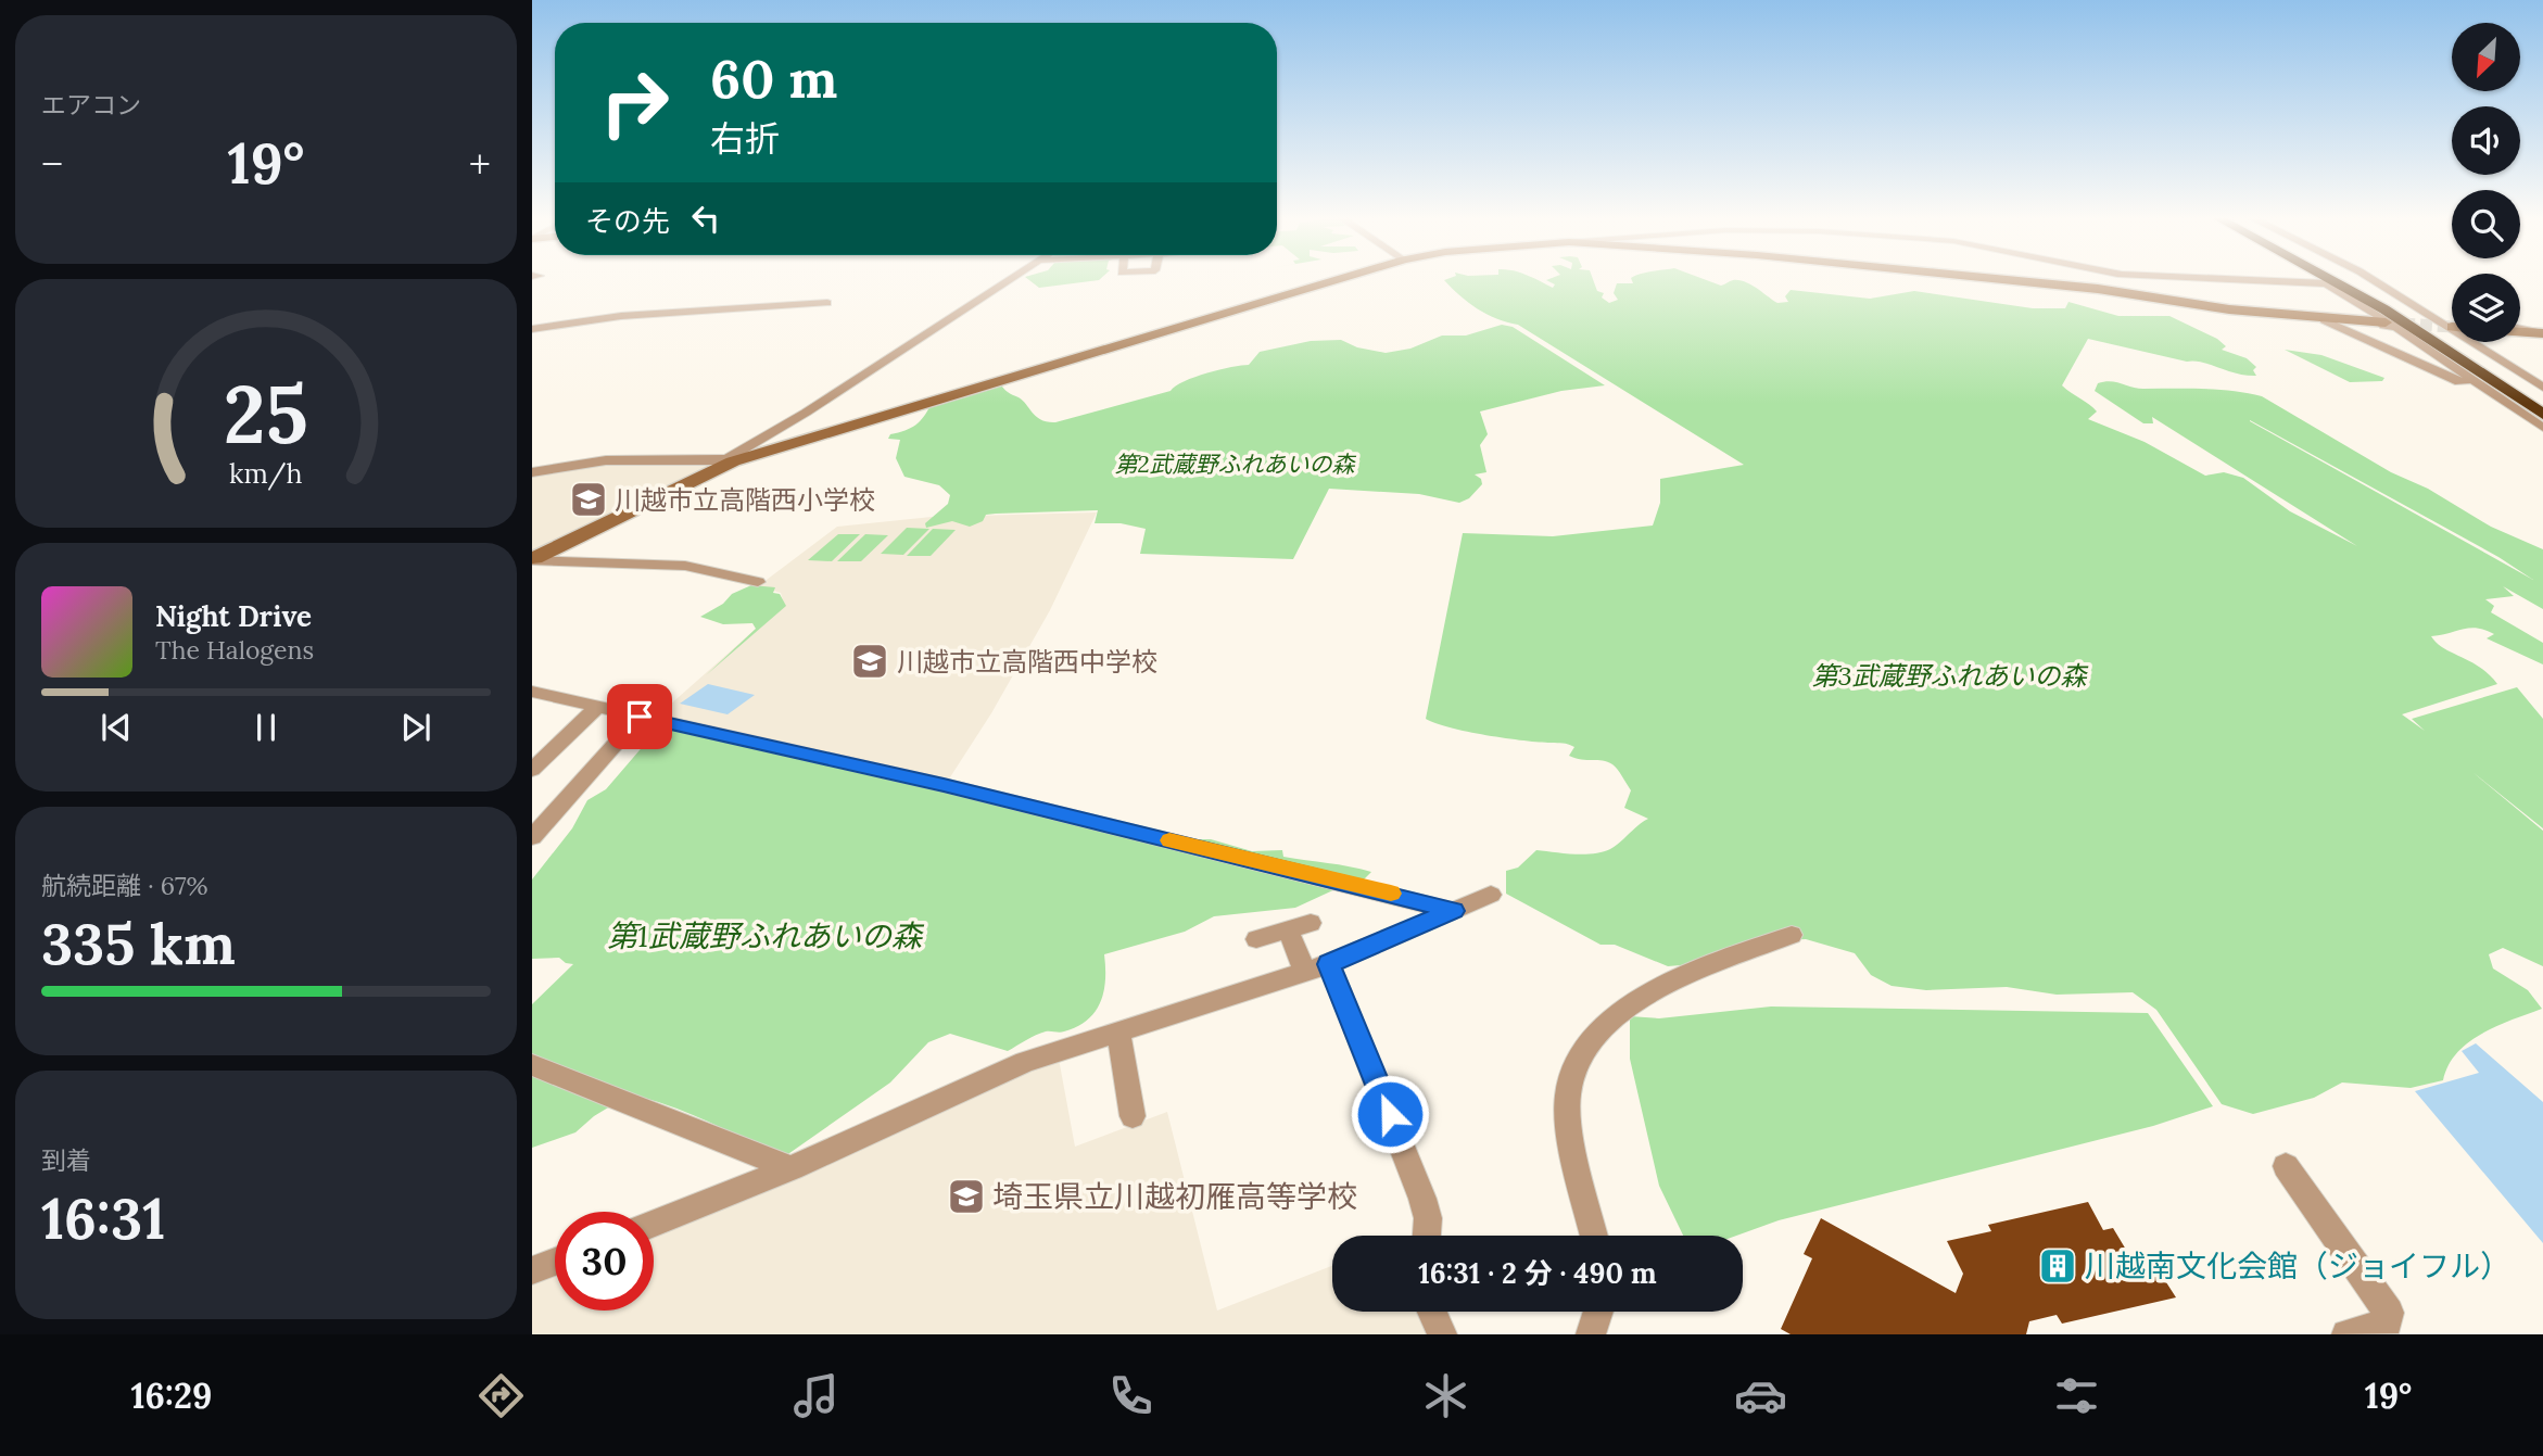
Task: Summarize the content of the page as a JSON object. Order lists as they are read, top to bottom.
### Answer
{
  "parks": ["第2武蔵野ふれあいの森", "第3武蔵野ふれあいの森", "第1武蔵野ふれあいの森"],
  "places": {
    "school or university": ["川越市立高階西小学校", "川越市立高階西中学校", "埼玉県立川越初雁高等学校"],
    "building": ["川越南文化会館（ジョイフル）"]
  },
  "north": "bottom left",
  "page": {
    "tile": [
      "エアコン",
      ["航続距離 · 67%", "335 km"],
      ["到着", "16:31"]
    ],
    "turn": ["60 m", "右折"],
    "heat": ["−", "19°", "+"],
    "then": "その先",
    "song": ["Night Drive", "The Halogens"],
    "limit": "30",
    "trip": "16:31 · 2 分 · 490 m",
    "tabs": ["16:29", "19°"],
    "gauge": ["25", "km/h"]
  }
}
